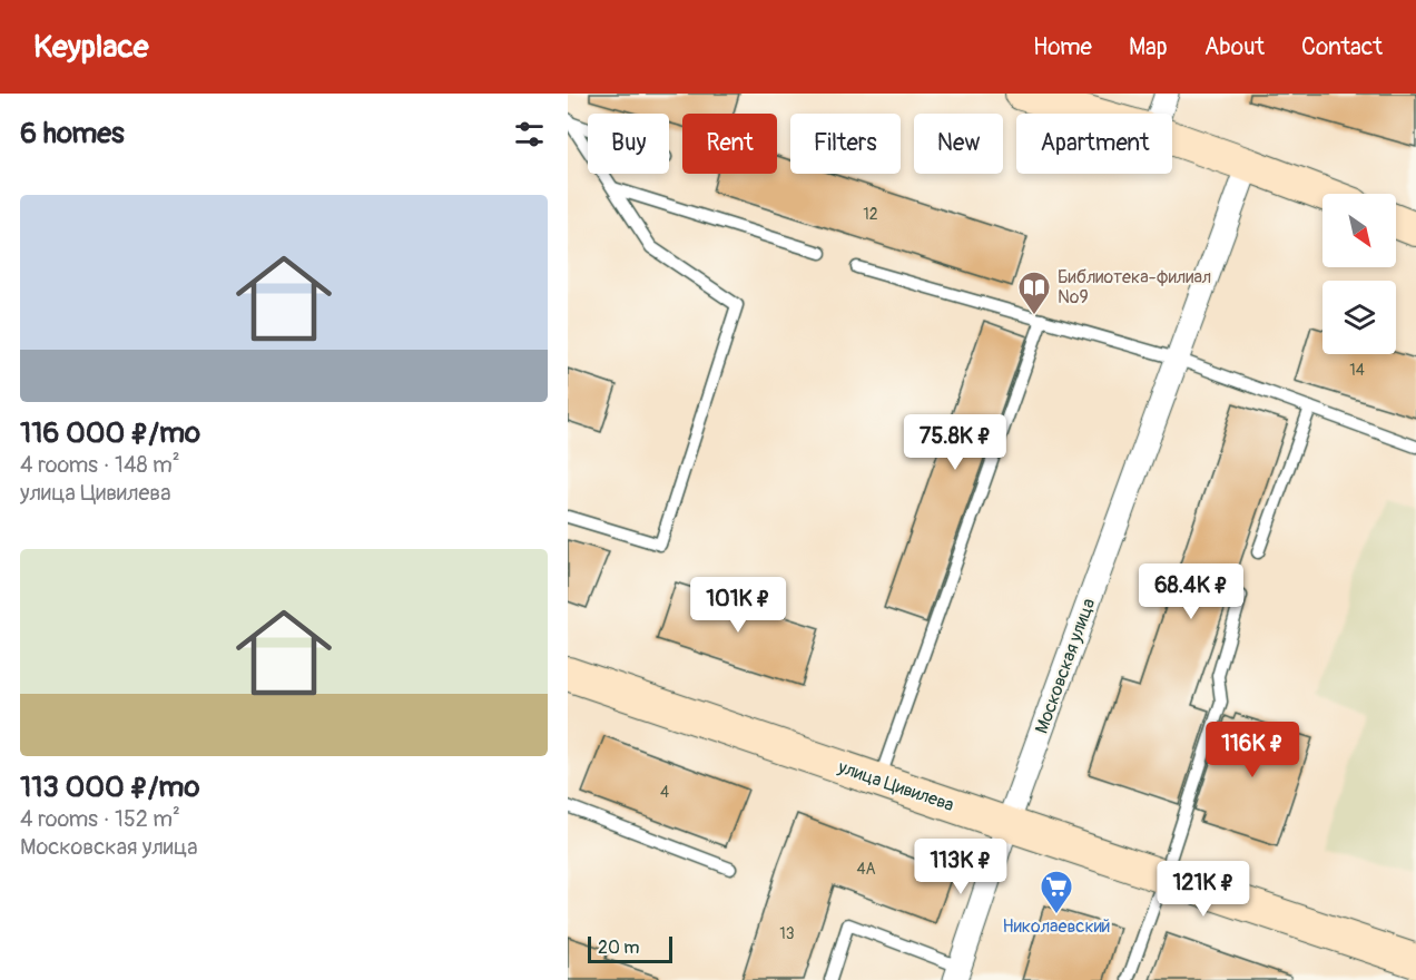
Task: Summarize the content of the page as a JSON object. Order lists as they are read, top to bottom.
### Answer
{
  "streets": {
    "street": ["Московская улица", "улица Цивилева"]
  },
  "crossings": [
    ["Московская улица", "улица Цивилева"]
  ],
  "places": {
    "library": ["Библиотека-филиал №9"],
    "supermarket": ["Николаевский"]
  },
  "house_numbers": [
    "12",
    "14",
    "4",
    "4А",
    "13"
  ],
  "scale_bar": "20 m",
  "north": "bottom right",
  "page": {
    "header": "Keyplace",
    "nav": [
      "Home",
      "Map",
      "About",
      "Contact"
    ],
    "heading": "6 homes",
    "chip": [
      "Buy",
      "Rent",
      "Filters",
      "New",
      "Apartment"
    ],
    "list": [
      {
        "name": "116 000 ₽/mo",
        "note": "4 rooms · 148 m² · улица Цивилева"
      },
      {
        "name": "113 000 ₽/mo",
        "note": "4 rooms · 152 m² · Московская улица"
      }
    ],
    "price": [
      "75.8K ₽",
      "68.4K ₽",
      "101K ₽",
      "116K ₽",
      "113K ₽",
      "121K ₽"
    ],
    "scale": "20 m"
  }
}
